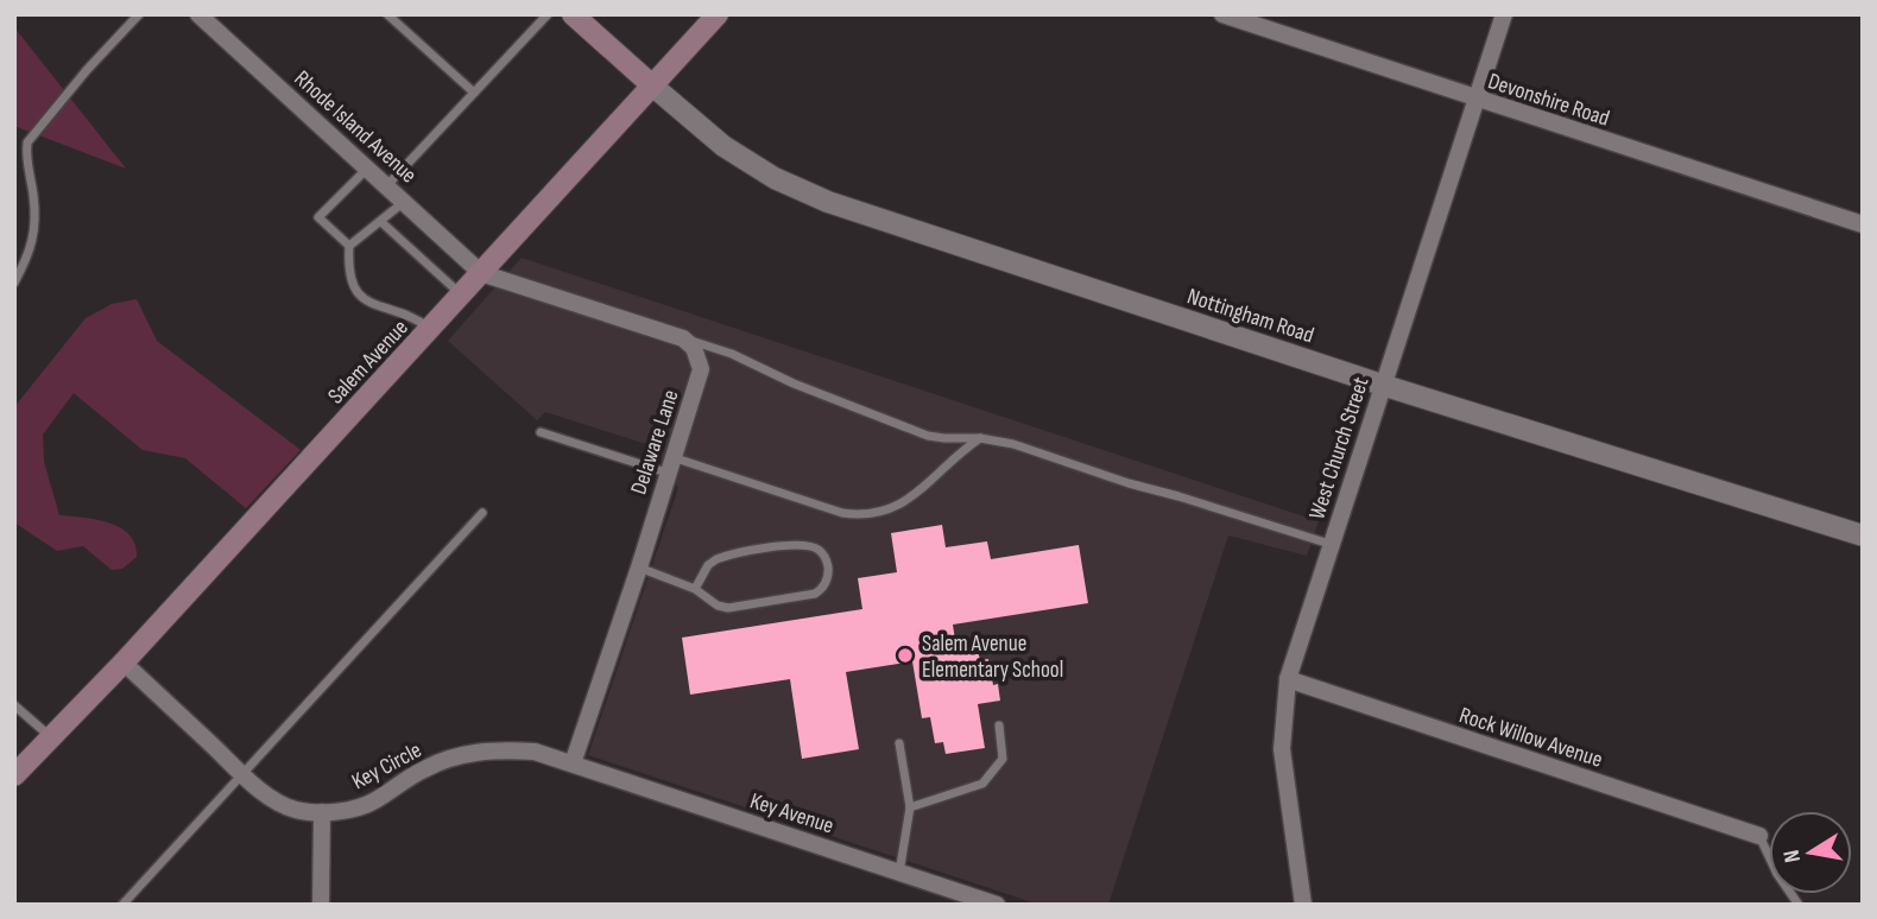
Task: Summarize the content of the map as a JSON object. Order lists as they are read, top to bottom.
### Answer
{
  "streets": {
    "main road": ["Salem Avenue"],
    "street": [
      "Devonshire Road",
      "Rhode Island Avenue",
      "Nottingham Road",
      "Delaware Lane",
      "West Church Street",
      "Rock Willow Avenue",
      "Key Circle",
      "Key Avenue"
    ]
  },
  "crossings": [
    ["Devonshire Road", "West Church Street"],
    ["Rhode Island Avenue", "Salem Avenue"],
    ["Nottingham Road", "Salem Avenue"],
    ["Nottingham Road", "West Church Street"],
    ["Salem Avenue", "Key Circle"],
    ["Delaware Lane", "Key Circle"],
    ["Delaware Lane", "Key Avenue"],
    ["West Church Street", "Rock Willow Avenue"],
    ["Key Circle", "Key Avenue"]
  ],
  "places": ["Salem Avenue Elementary School"],
  "north": "left"
}
